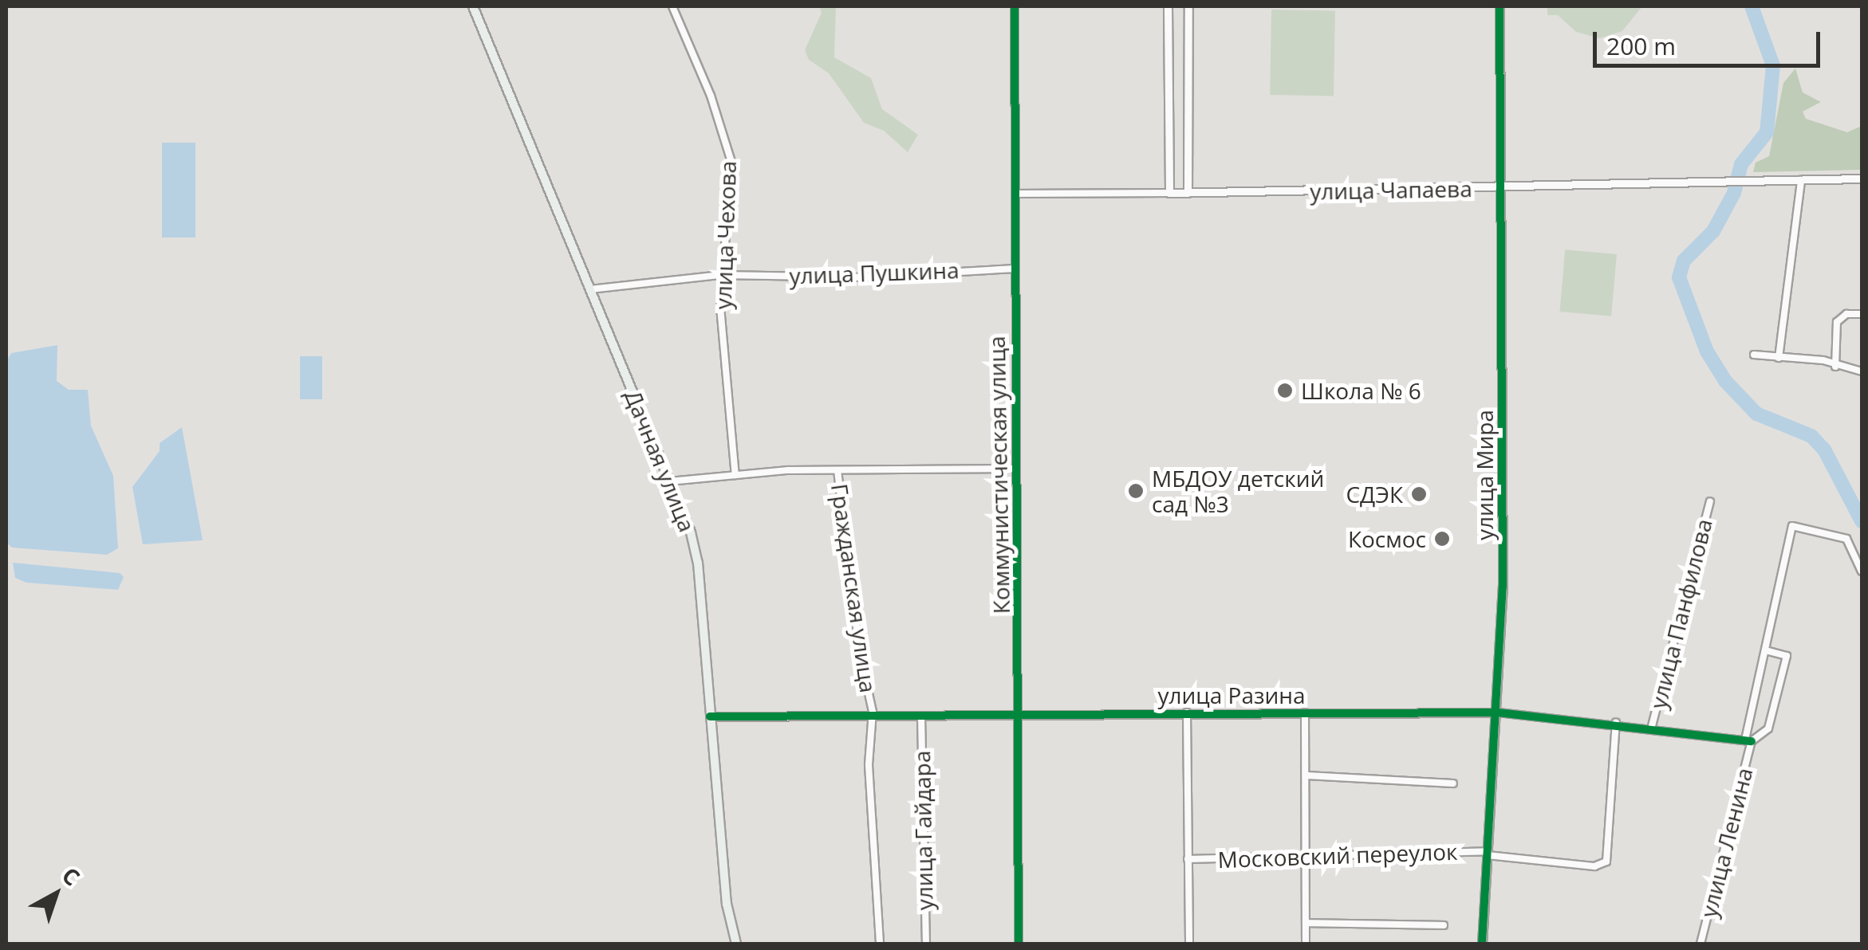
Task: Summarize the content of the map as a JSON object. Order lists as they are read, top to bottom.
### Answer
{
  "streets": {
    "main road": ["Дачная улица"],
    "street": [
      "улица Чапаева",
      "улица Чехова",
      "улица Пушкина",
      "Коммунистическая улица",
      "улица Мира",
      "Гражданская улица",
      "улица Панфилова",
      "улица Разина",
      "улица Гайдара",
      "улица Ленина",
      "Московский переулок"
    ]
  },
  "crossings": [
    ["улица Чапаева", "Коммунистическая улица"],
    ["улица Чапаева", "улица Мира"],
    ["улица Чехова", "улица Пушкина"],
    ["улица Пушкина", "Дачная улица"],
    ["улица Пушкина", "Коммунистическая улица"],
    ["Дачная улица", "улица Разина"],
    ["Коммунистическая улица", "улица Разина"],
    ["улица Мира", "улица Разина"],
    ["улица Мира", "Московский переулок"],
    ["Гражданская улица", "улица Разина"],
    ["улица Панфилова", "улица Разина"],
    ["улица Разина", "улица Гайдара"],
    ["улица Разина", "улица Ленина"],
    ["улица Разина", "Московский переулок"]
  ],
  "places": [
    "Школа № 6",
    "МБДОУ детский сад №3",
    "СДЭК",
    "Космос"
  ],
  "scale_bar": "200 m",
  "north": "top right"
}
